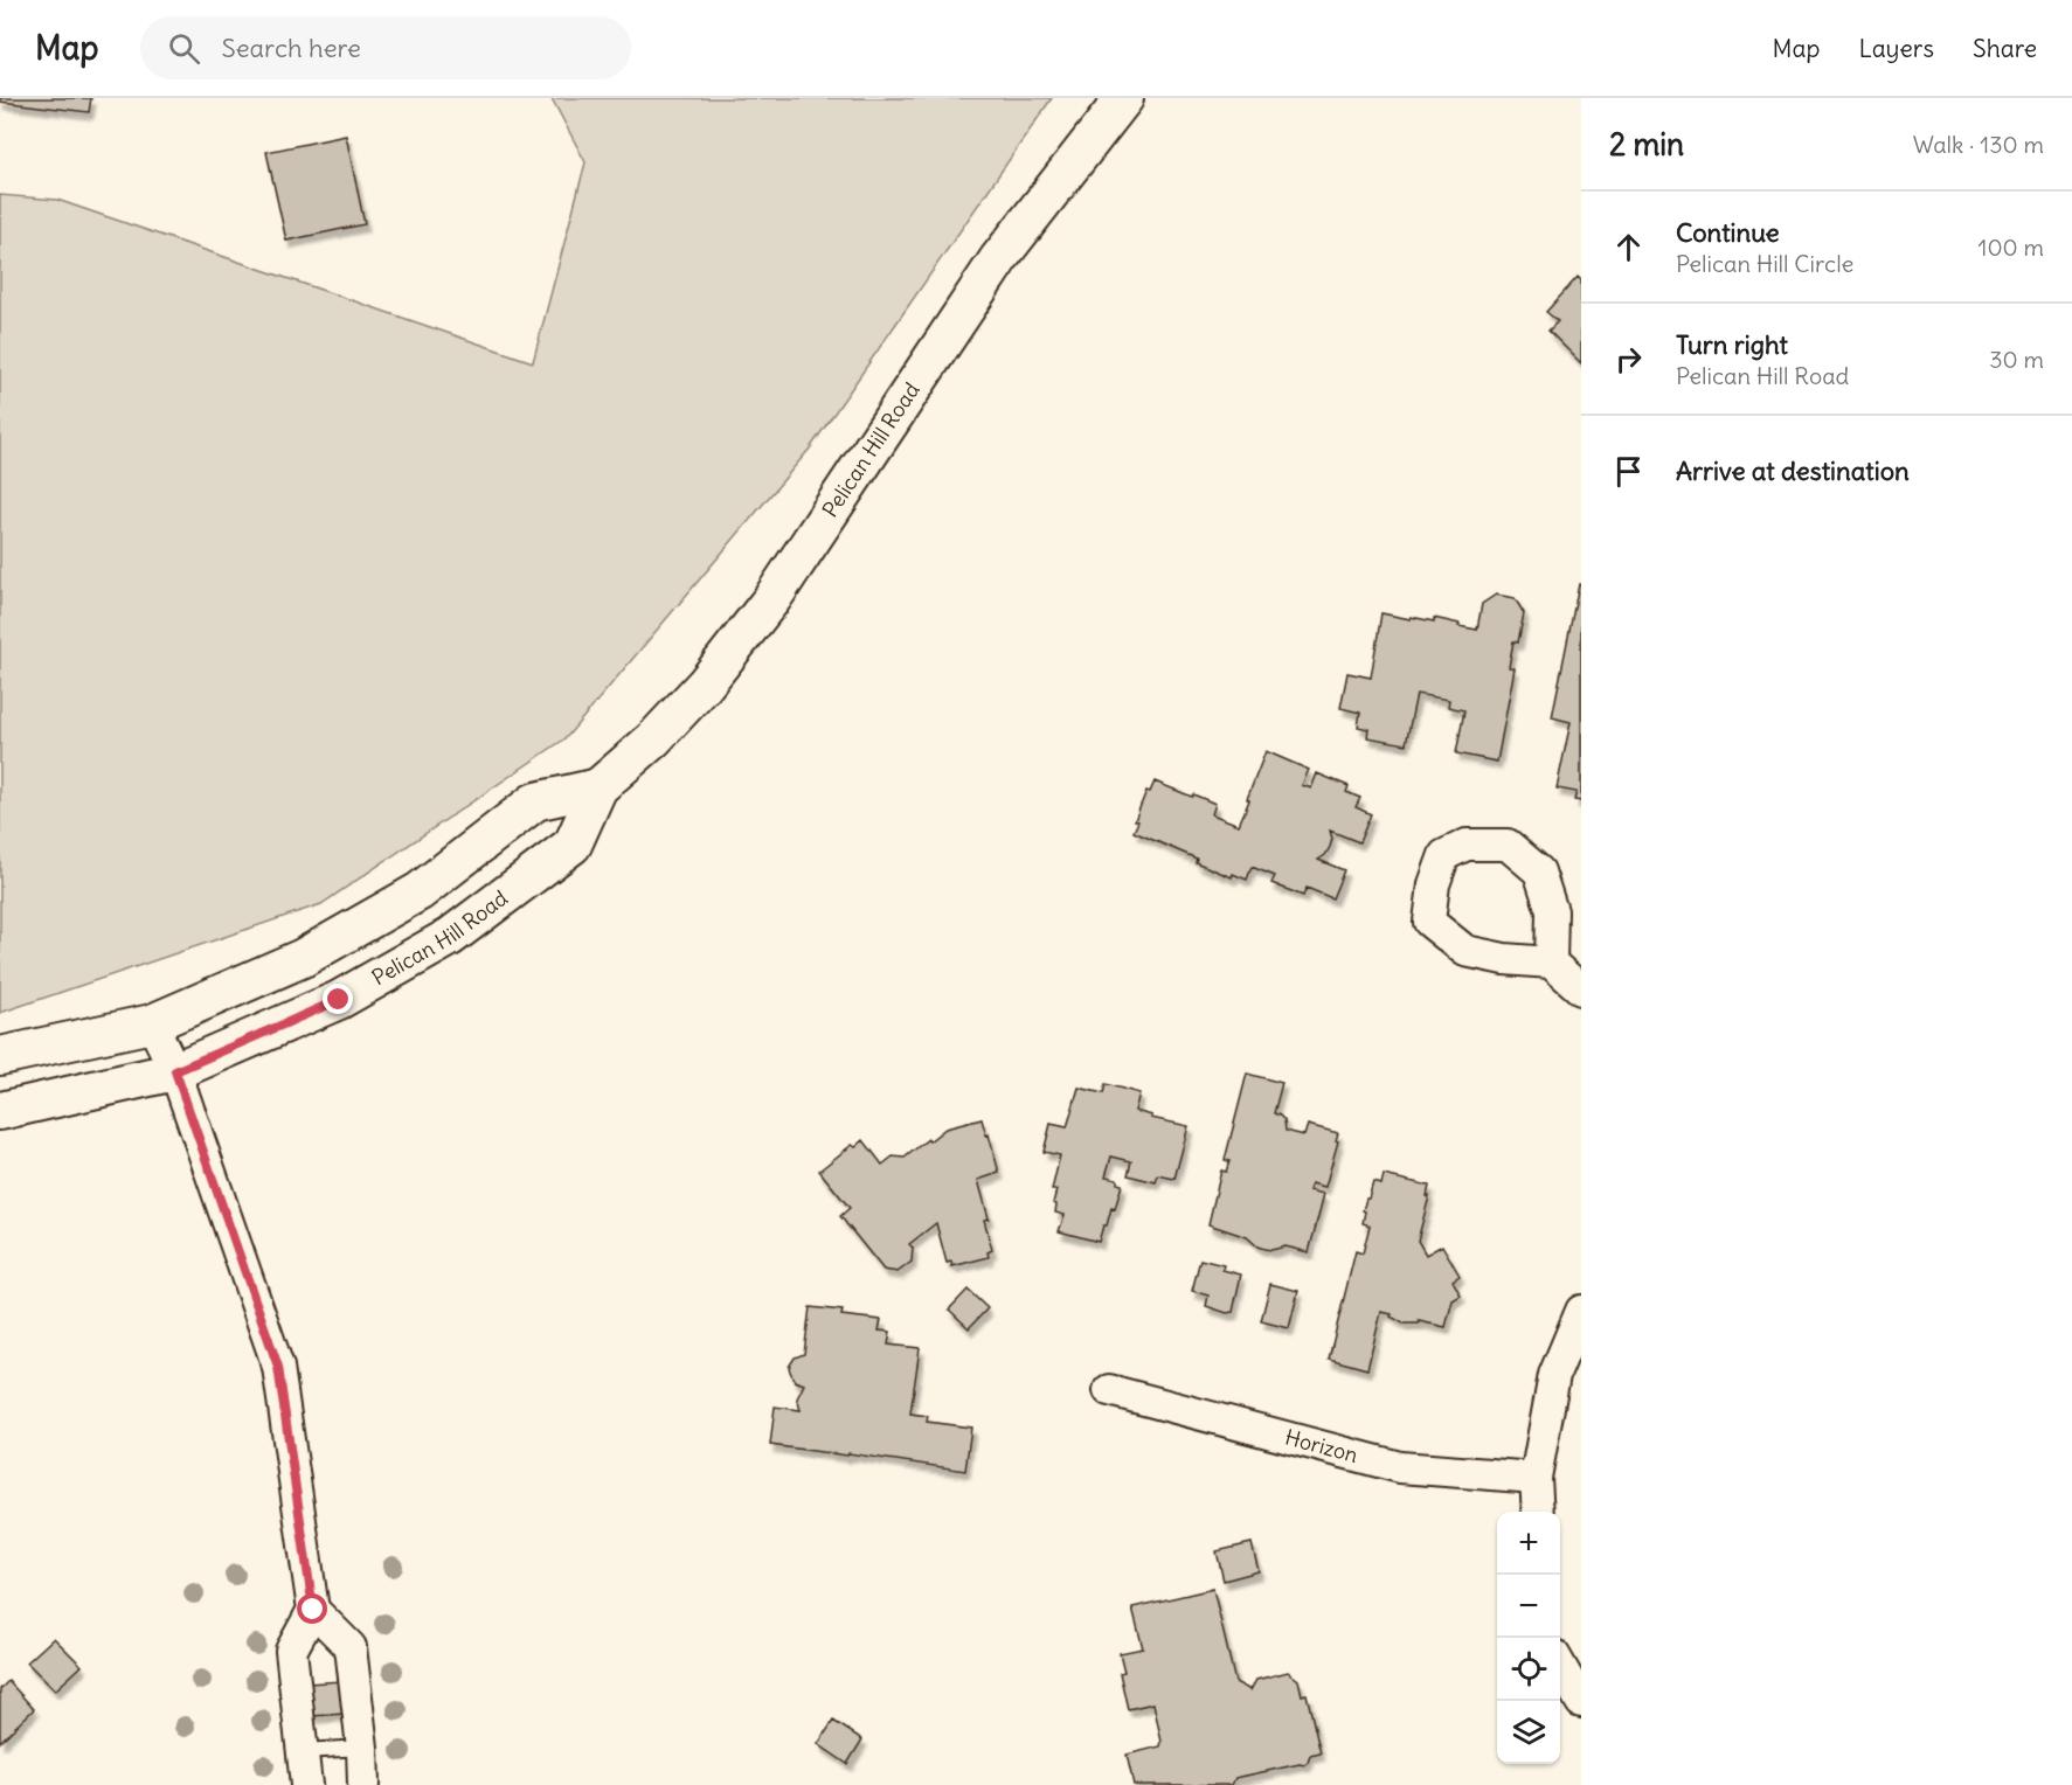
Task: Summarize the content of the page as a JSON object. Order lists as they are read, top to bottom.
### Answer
{
  "streets": {
    "street": ["Pelican Hill Road", "Horizon"]
  },
  "page": {
    "header": "Map",
    "search": "Search here",
    "nav": ["Map", "Layers", "Share"],
    "heading": ["2 min", "Walk · 130 m"],
    "list": [
      ["Continue", "Pelican Hill Circle", "100 m"],
      ["Turn right", "Pelican Hill Road", "30 m"],
      "Arrive at destination"
    ],
    "map_buttons": ["+", "−"]
  }
}
